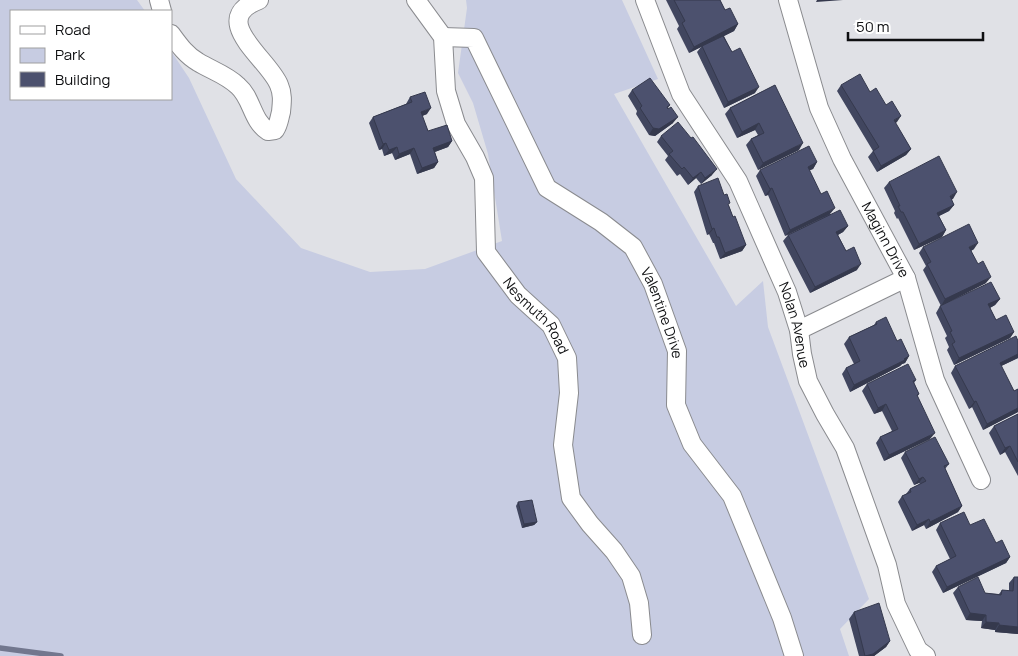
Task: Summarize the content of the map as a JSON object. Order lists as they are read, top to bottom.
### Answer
{
  "streets": {
    "street": [
      "Maginn Drive",
      "Valentine Drive",
      "Nesmuth Road",
      "Nolan Avenue"
    ]
  },
  "crossings": [
    ["Valentine Drive", "Nesmuth Road"]
  ],
  "legend": ["Road", "Park", "Building"],
  "scale_bar": "50 m"
}
